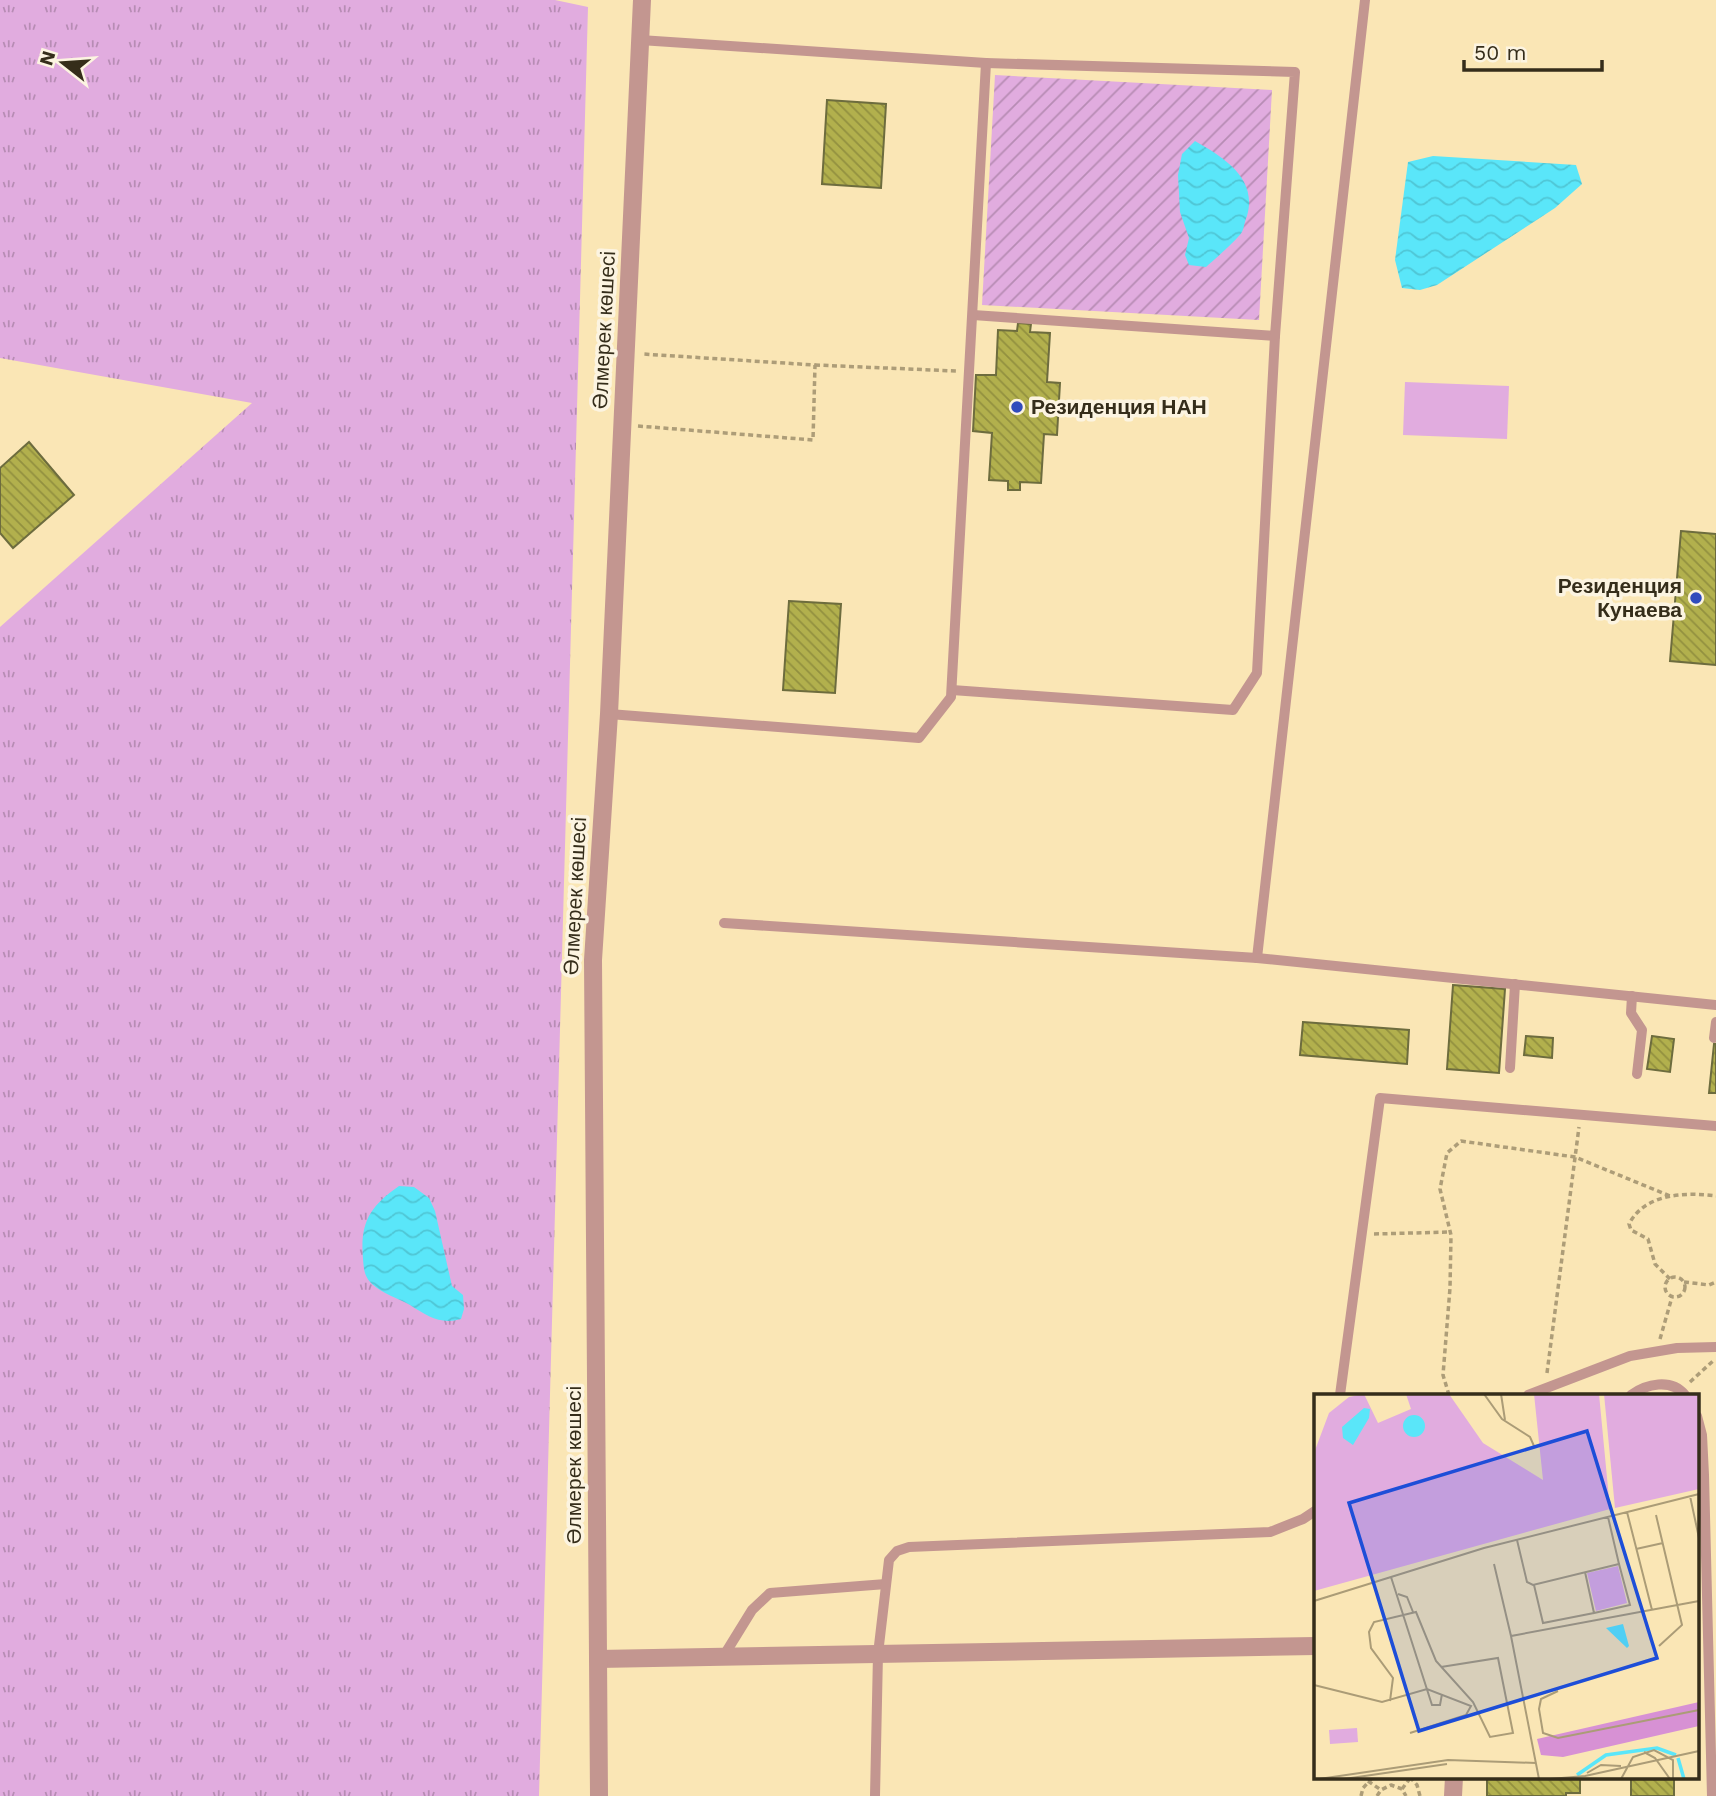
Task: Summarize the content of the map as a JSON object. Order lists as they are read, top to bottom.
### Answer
{
  "streets": {
    "street": ["Әлмерек көшесі"]
  },
  "places": ["Резиденция НАН", "Резиденция Кунаева"],
  "scale_bar": "50 m",
  "north": "left"
}
